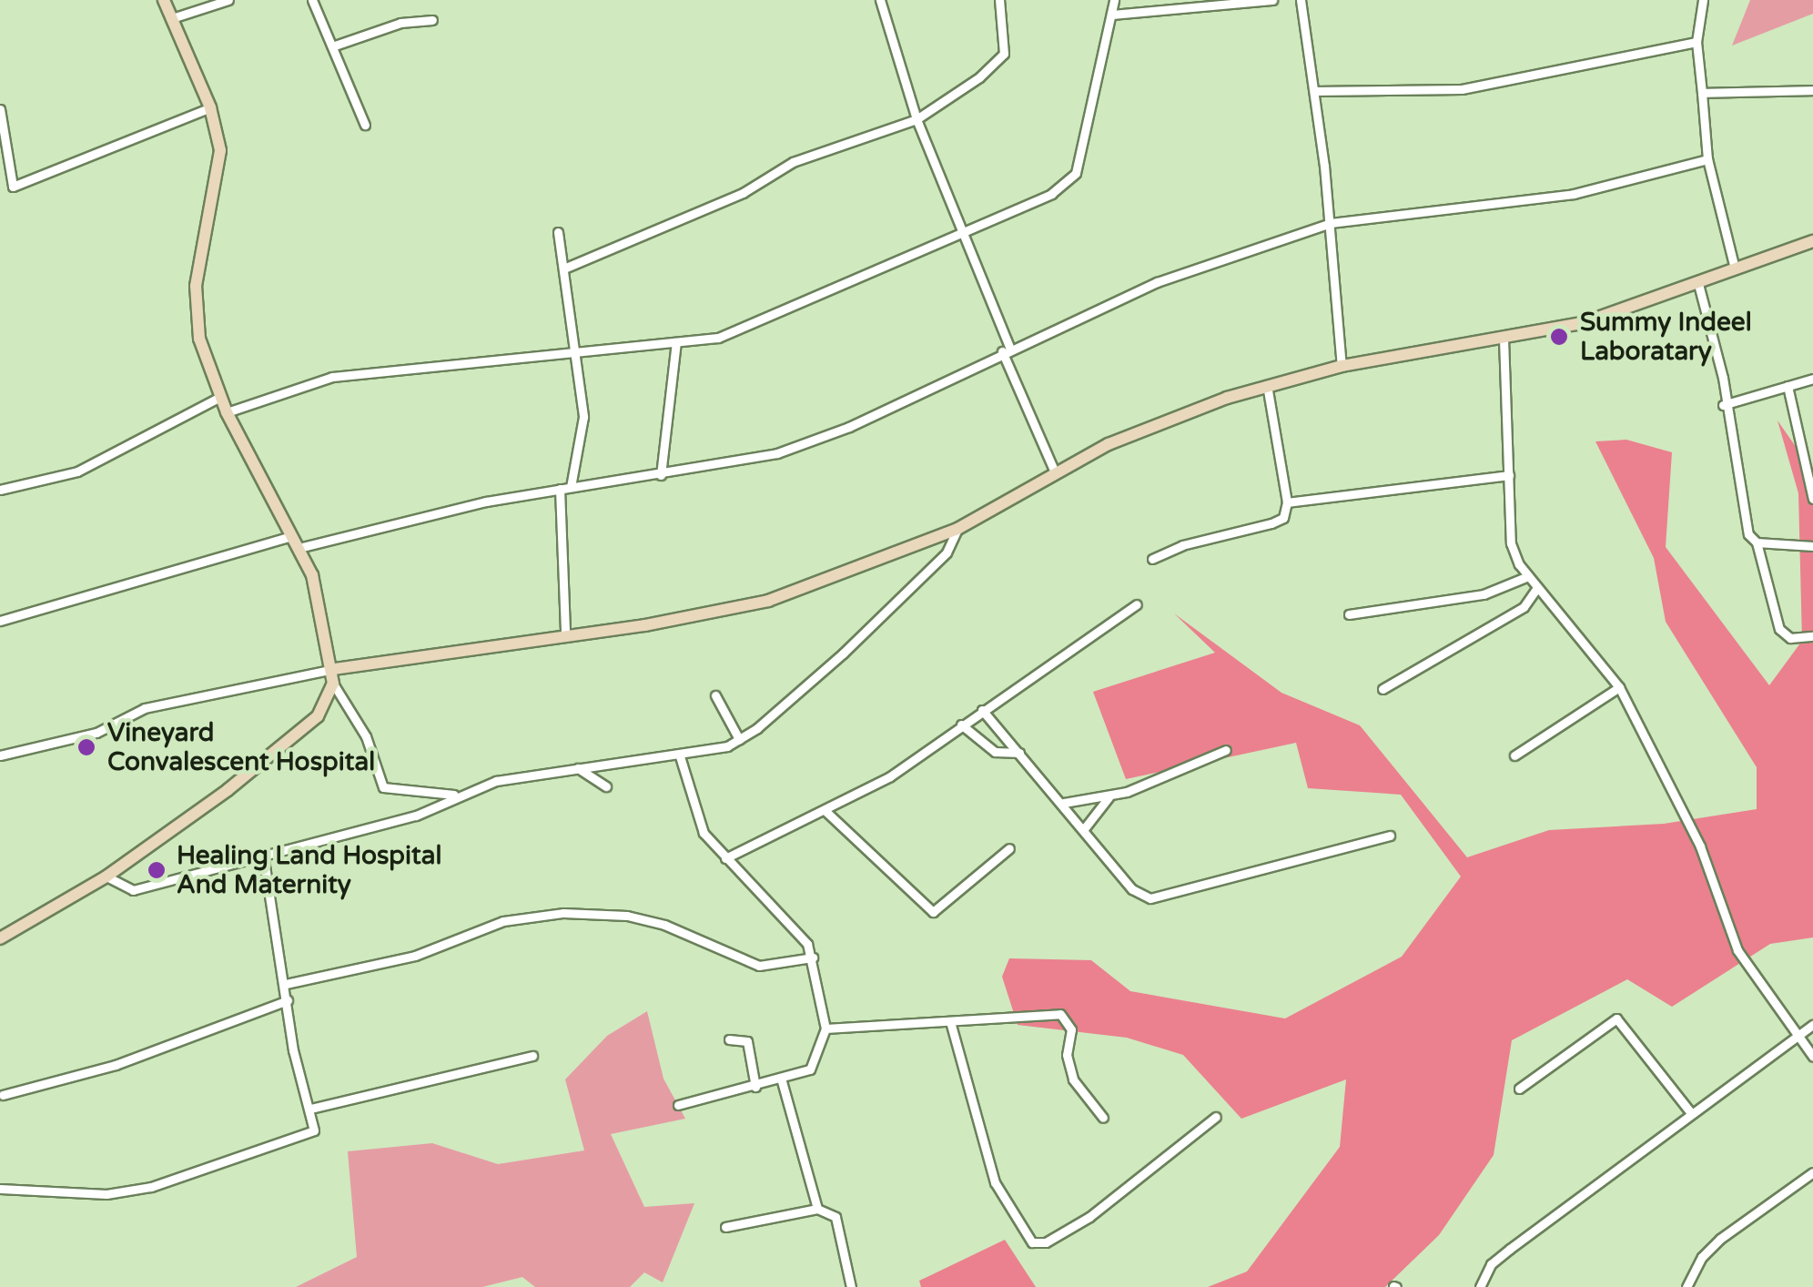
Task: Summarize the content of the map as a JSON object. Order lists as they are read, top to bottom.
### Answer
{
  "places": ["Summy Indeel Laboratary", "Vineyard Convalescent Hospital", "Healing Land Hospital And Maternity"]
}
